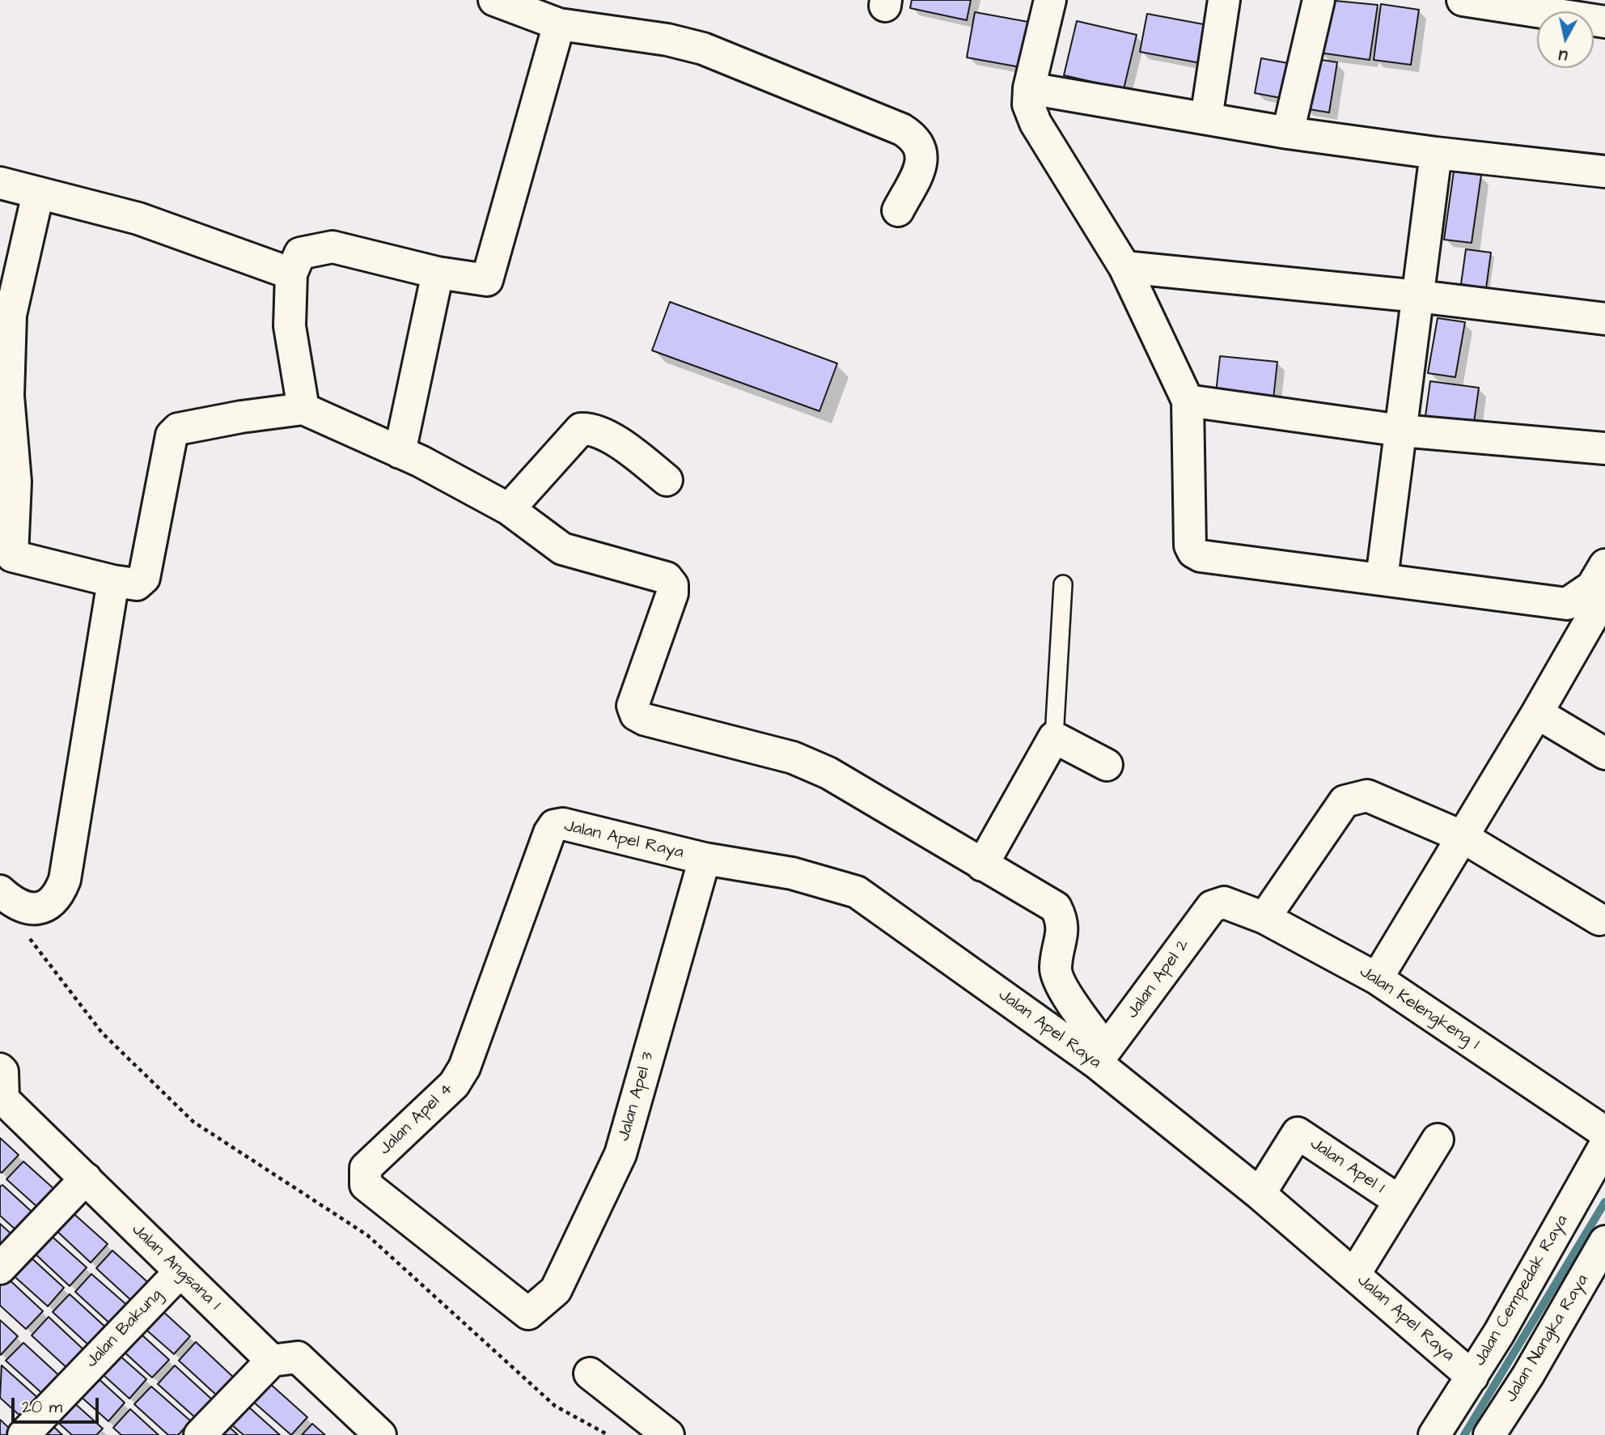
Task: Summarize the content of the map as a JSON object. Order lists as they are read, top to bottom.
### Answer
{
  "streets": {
    "street": [
      "Jalan Apel Raya",
      "Jalan Apel 2",
      "Jalan Kelengkeng 1",
      "Jalan Apel 3",
      "Jalan Apel 4",
      "Jalan Apel 1",
      "Jalan Angsana 1",
      "Jalan Cempedak Raya",
      "Jalan Bakung",
      "Jalan Nangka Raya"
    ]
  },
  "crossings": [
    ["Jalan Apel Raya", "Jalan Apel 2"],
    ["Jalan Apel Raya", "Jalan Apel 3"],
    ["Jalan Apel Raya", "Jalan Apel 4"],
    ["Jalan Apel Raya", "Jalan Apel 1"],
    ["Jalan Apel Raya", "Jalan Cempedak Raya"],
    ["Jalan Apel 2", "Jalan Kelengkeng 1"],
    ["Jalan Apel 3", "Jalan Apel 4"],
    ["Jalan Angsana 1", "Jalan Bakung"]
  ],
  "scale_bar": "20 m",
  "north": "bottom"
}
